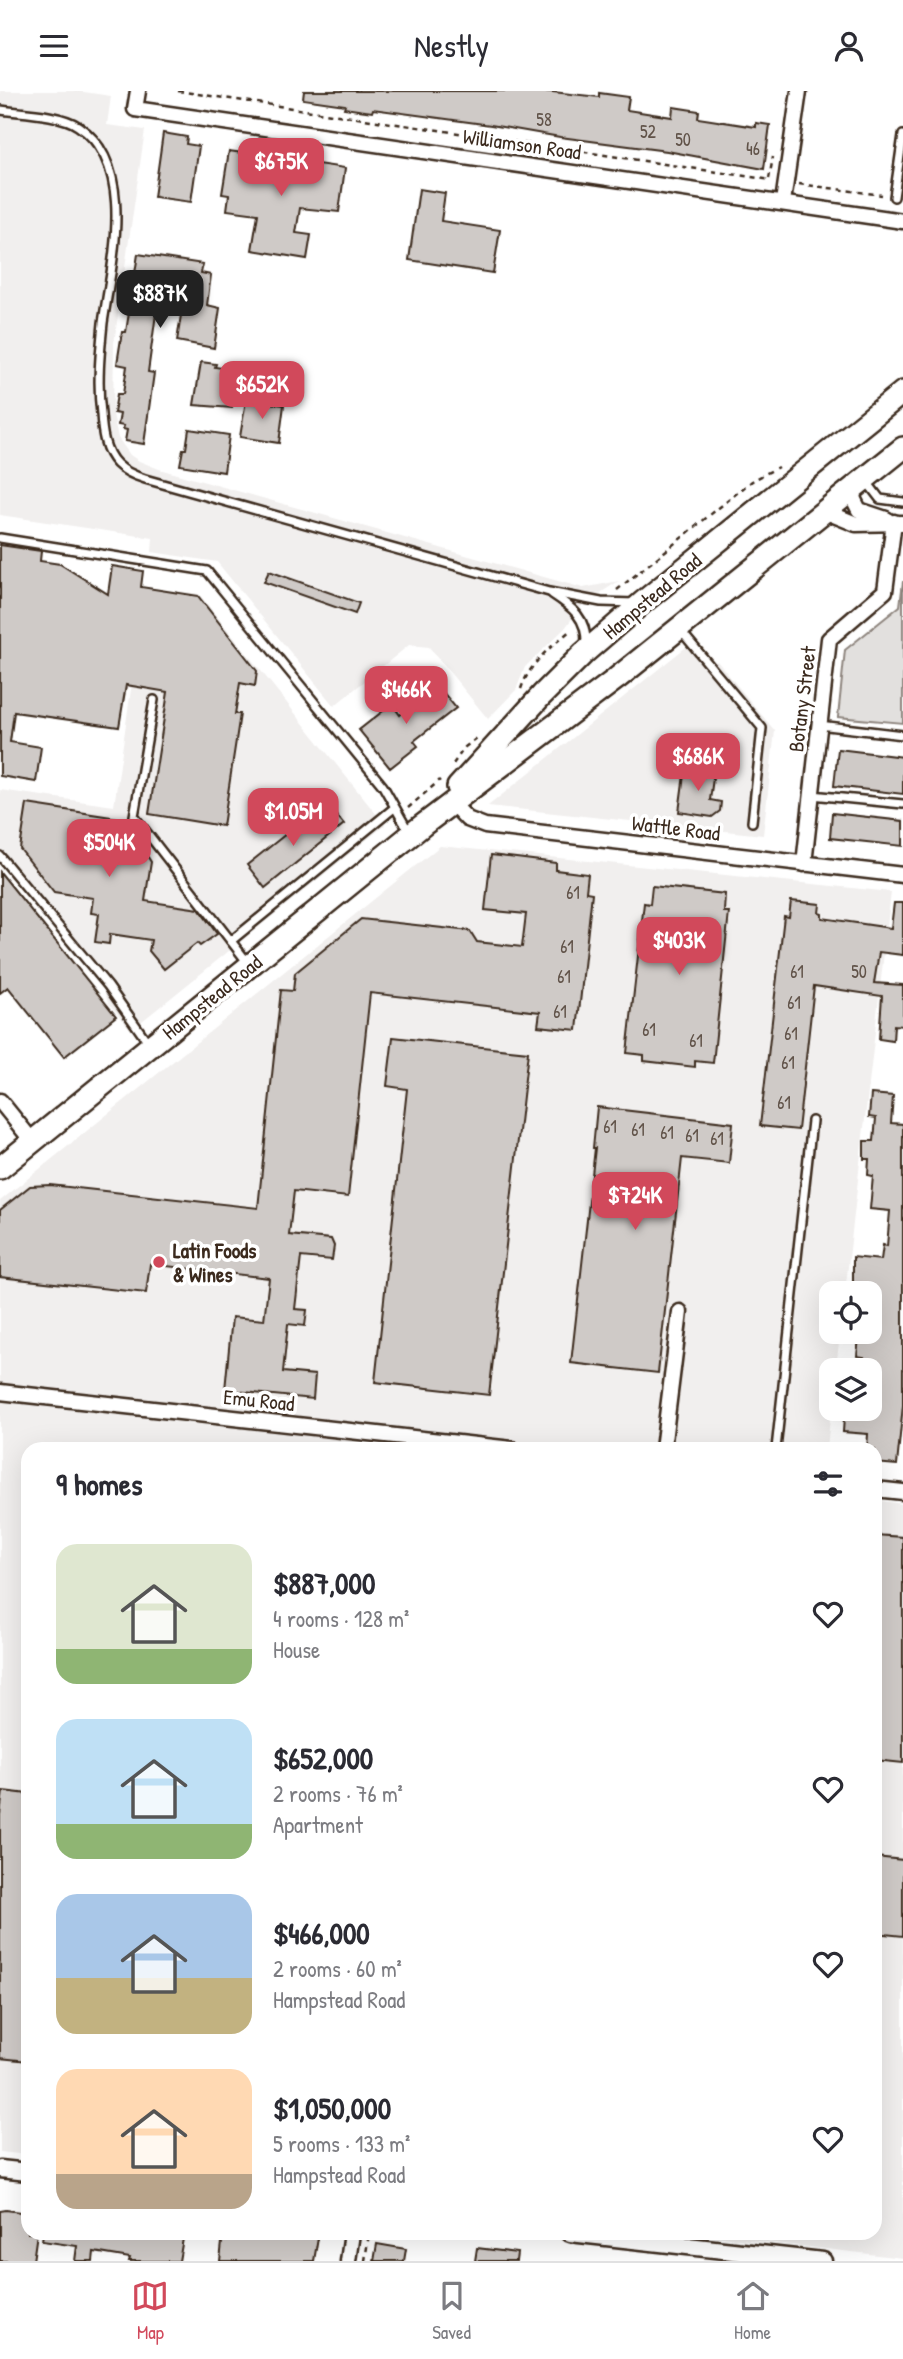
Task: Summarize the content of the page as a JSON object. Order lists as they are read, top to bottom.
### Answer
{
  "streets": {
    "main road": ["Hampstead Road"],
    "street": [
      "Williamson Road",
      "Botany Street",
      "Wattle Road",
      "Emu Road"
    ]
  },
  "crossings": [
    ["Hampstead Road", "Wattle Road"],
    ["Botany Street", "Wattle Road"]
  ],
  "places": ["Latin Foods & Wines"],
  "house_numbers": [
    "58",
    "52",
    "50",
    "46",
    "61",
    "61",
    "61",
    "50",
    "61",
    "61",
    "61",
    "61",
    "61",
    "61",
    "61",
    "61",
    "61",
    "61",
    "61",
    "61",
    "61"
  ],
  "page": {
    "header": "Nestly",
    "price": [
      "$675K",
      "$887K",
      "$652K",
      "$466K",
      "$686K",
      "$1.05M",
      "$504K",
      "$403K",
      "$724K"
    ],
    "heading": "9 homes",
    "list": [
      {
        "name": "$887,000",
        "note": "4 rooms · 128 m² · House"
      },
      {
        "name": "$652,000",
        "note": "2 rooms · 76 m² · Apartment"
      },
      {
        "name": "$466,000",
        "note": "2 rooms · 60 m² · Hampstead Road"
      },
      {
        "name": "$1,050,000",
        "note": "5 rooms · 133 m² · Hampstead Road"
      }
    ],
    "tabs": ["Map", "Saved", "Home"]
  }
}
